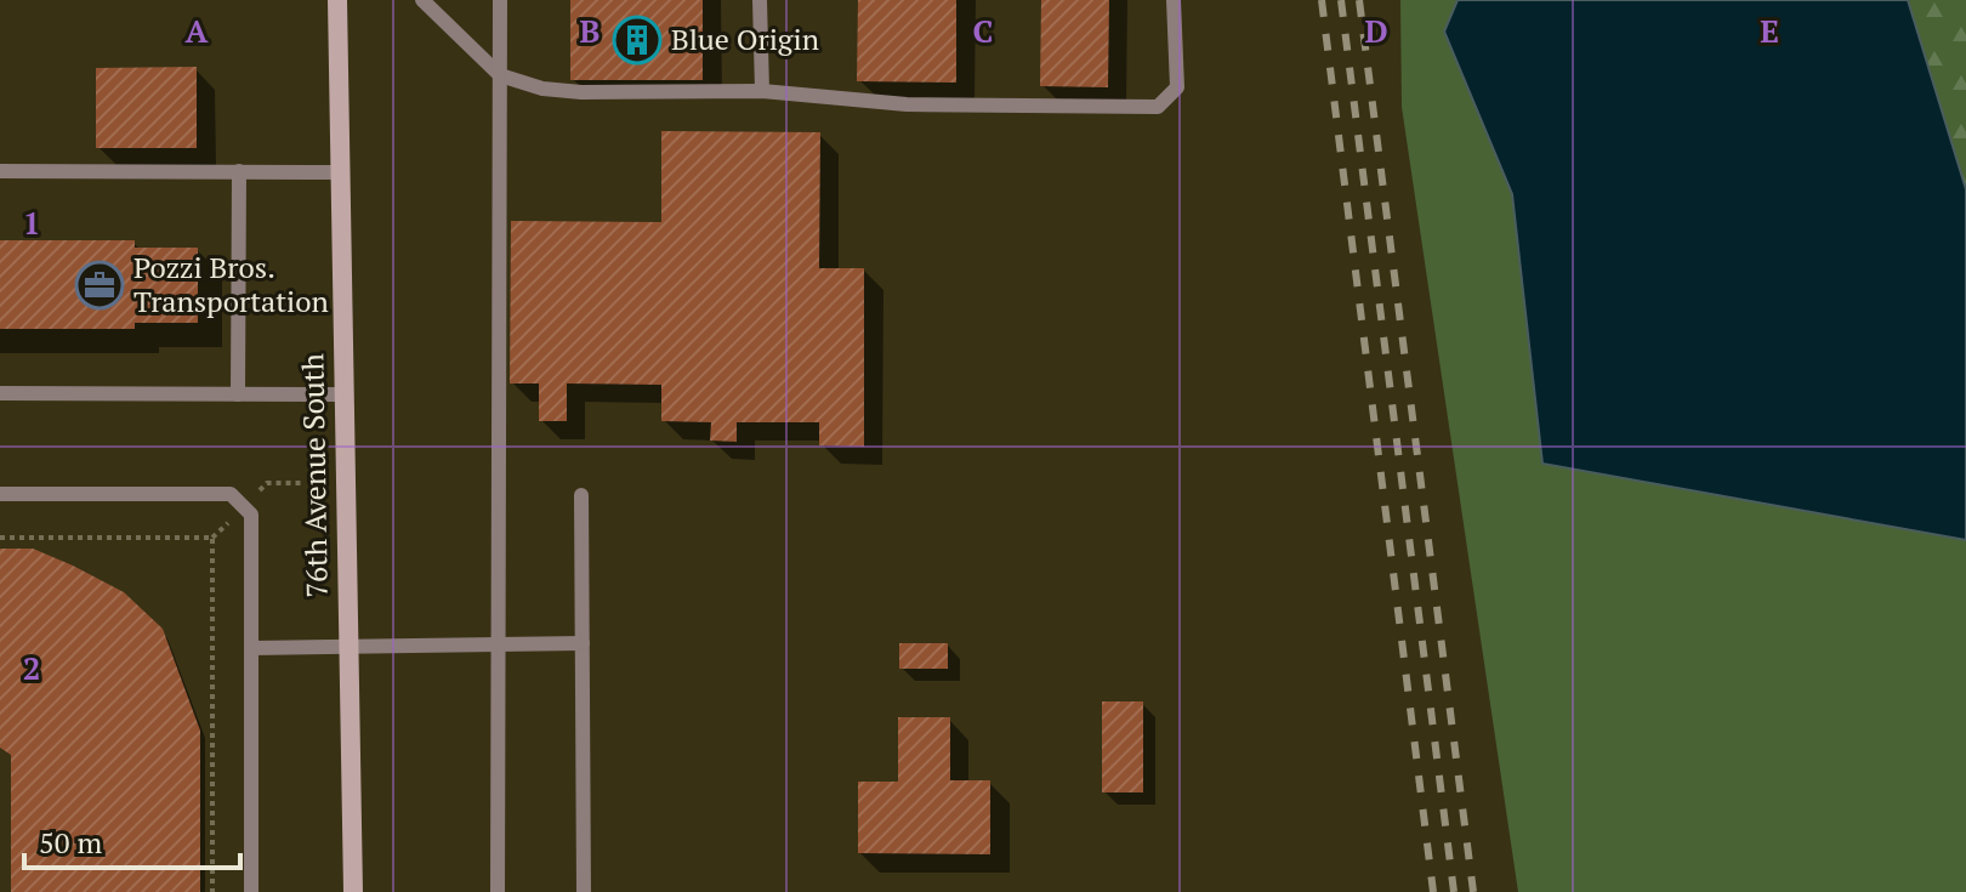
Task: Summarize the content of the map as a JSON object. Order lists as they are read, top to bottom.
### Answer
{
  "streets": {
    "street": ["76th Avenue South"]
  },
  "places": {
    "building": ["Blue Origin"],
    "office": ["Pozzi Bros. Transportation"]
  },
  "scale_bar": "50 m",
  "grid": {
    "columns": [
      "A",
      "B",
      "C",
      "D",
      "E"
    ],
    "rows": ["1", "2"]
  }
}
